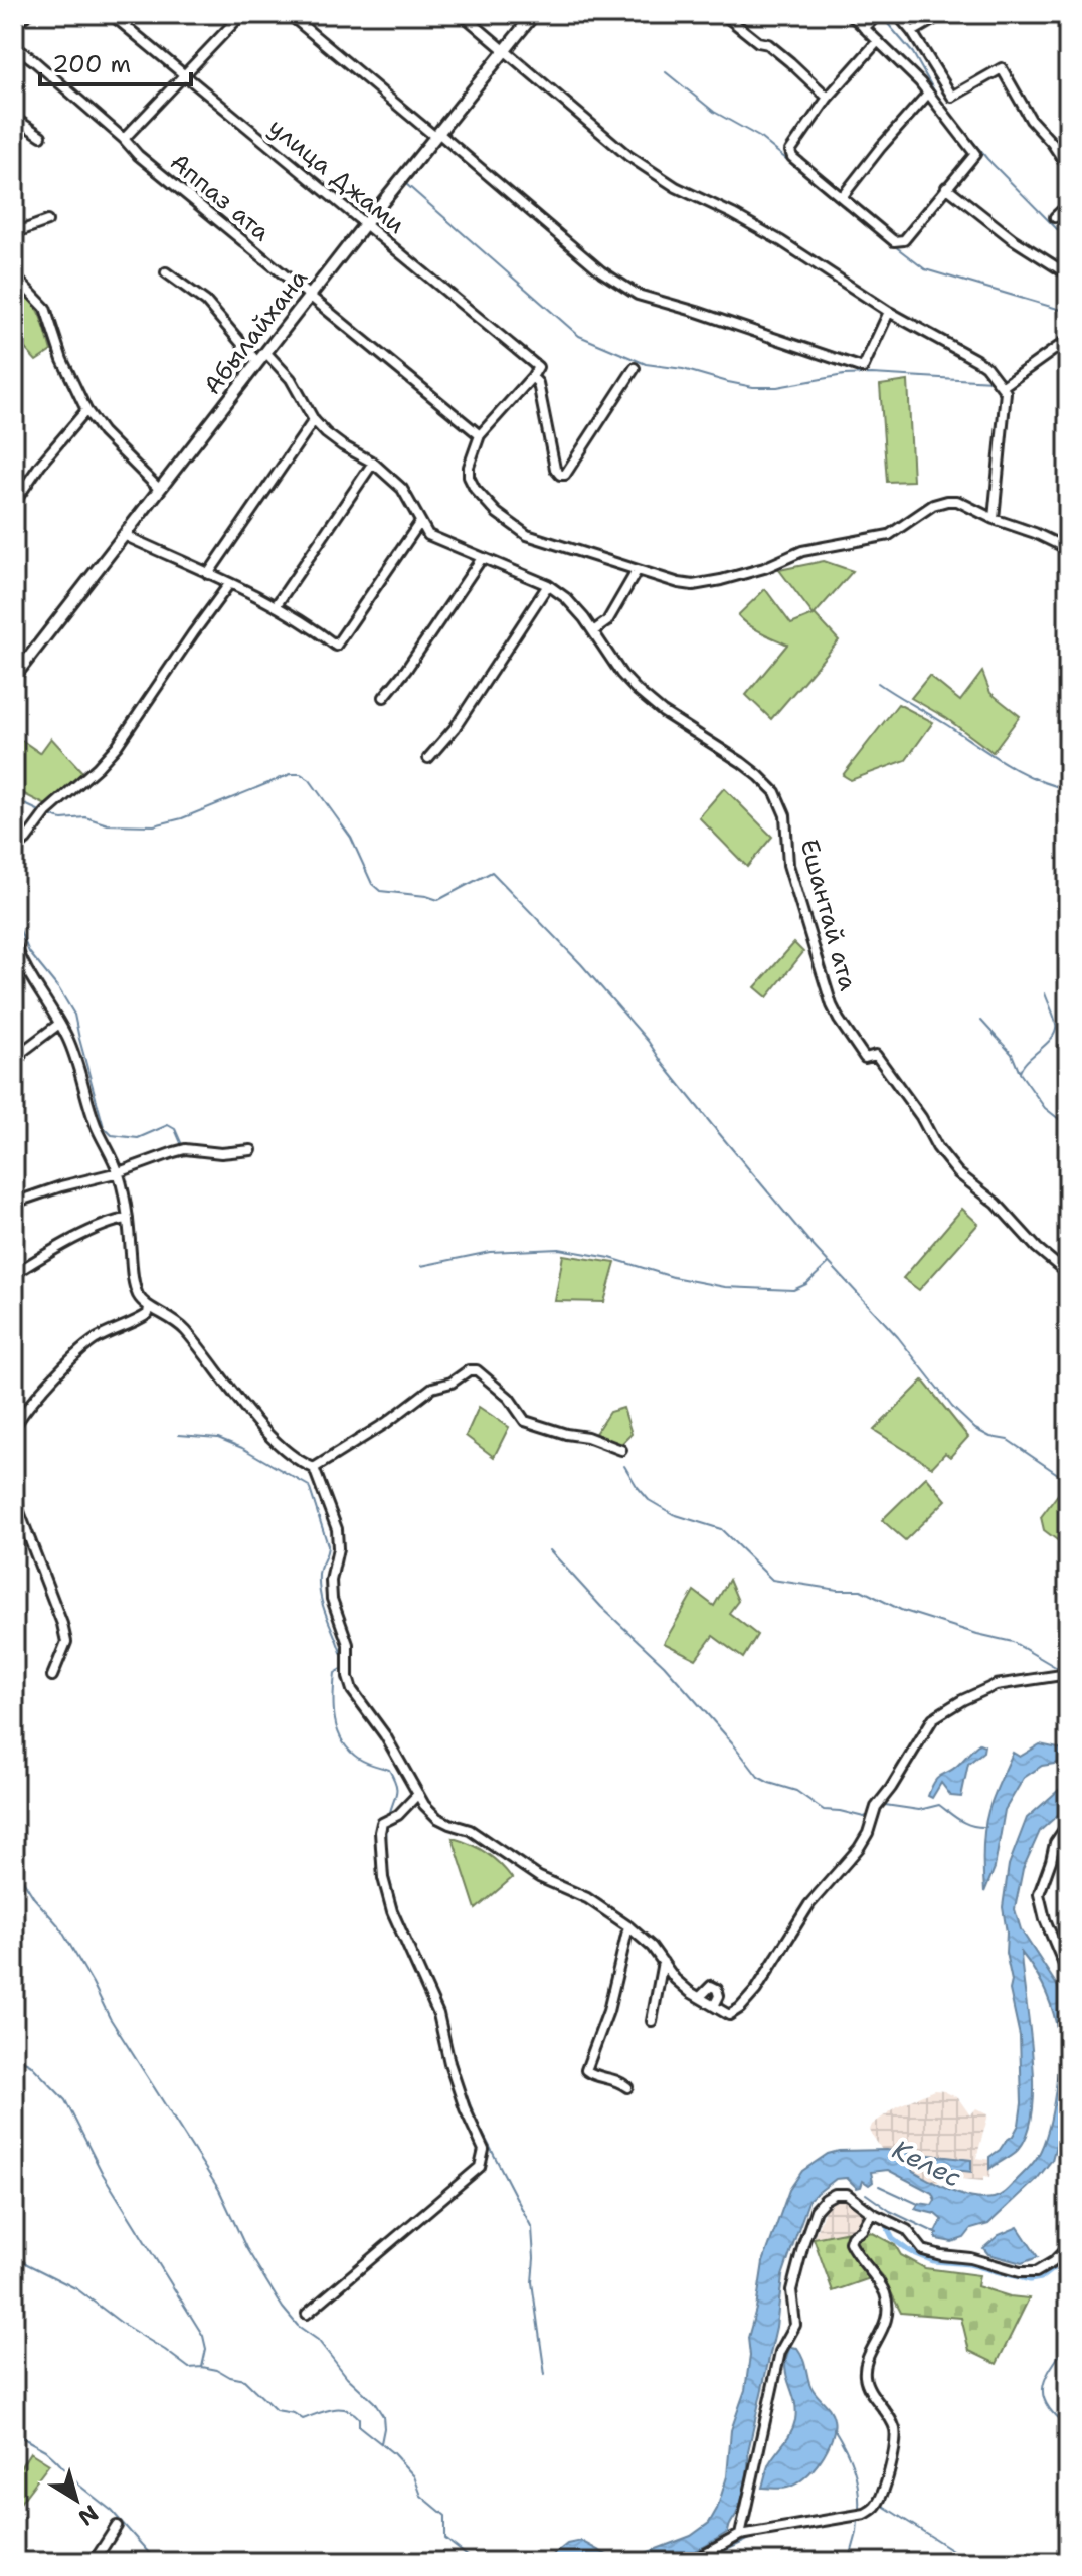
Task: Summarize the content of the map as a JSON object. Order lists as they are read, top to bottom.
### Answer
{
  "streets": {
    "main road": ["Абылайхана"],
    "street": ["улица Джами", "Аппаз ата", "Ешантай ата"]
  },
  "crossings": [
    ["улица Джами", "Абылайхана"],
    ["Аппаз ата", "Абылайхана"],
    ["Абылайхана", "Ешантай ата"]
  ],
  "water": ["Келес"],
  "scale_bar": "200 m",
  "north": "bottom right"
}
